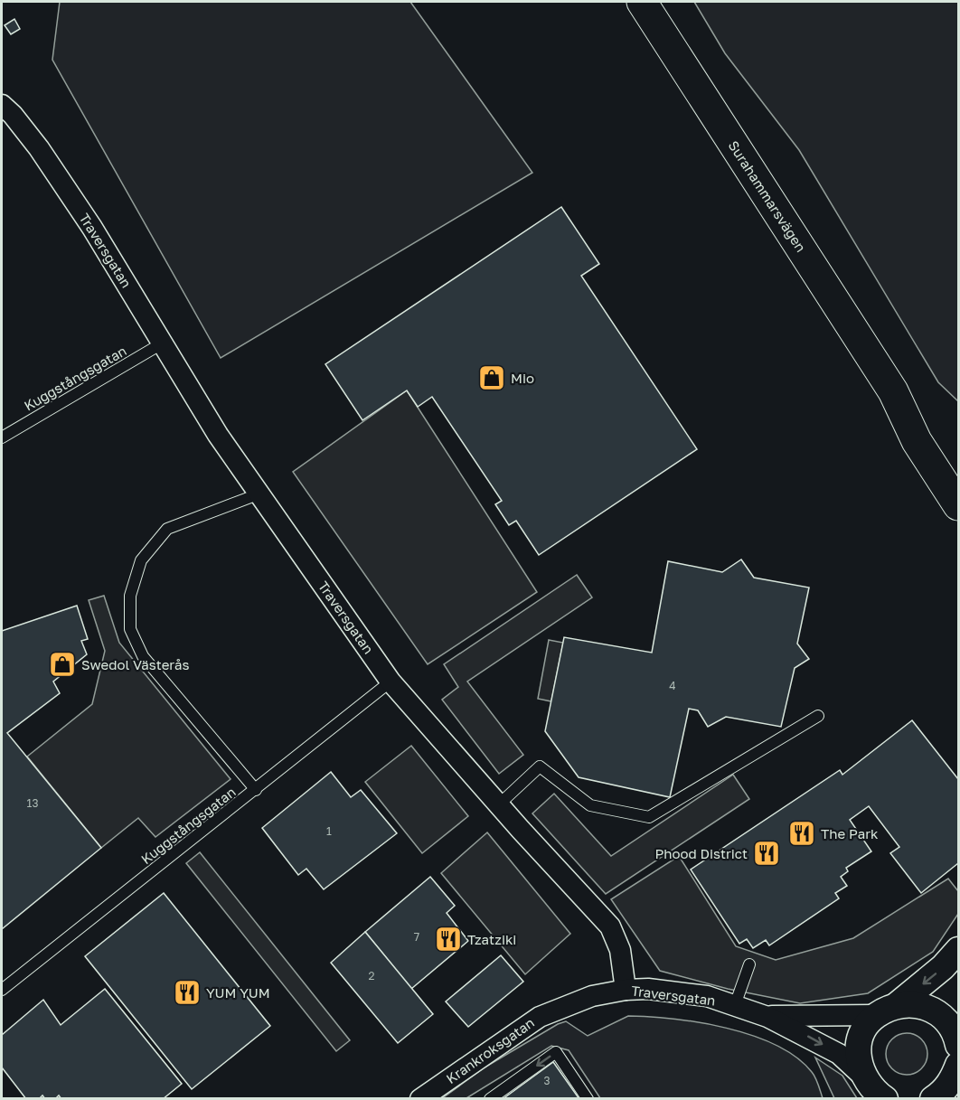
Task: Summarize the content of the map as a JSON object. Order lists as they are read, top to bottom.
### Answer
{
  "streets": {
    "main road": ["Surahammarsvägen"],
    "street": ["Traversgatan", "Krankroksgatan"],
    "lane": ["Kuggstångsgatan"]
  },
  "crossings": [
    ["Traversgatan", "Kuggstångsgatan"],
    ["Traversgatan", "Krankroksgatan"]
  ],
  "places": {
    "shop": ["Mio", "Swedol Västerås"],
    "restaurant": [
      "The Park",
      "Phood District",
      "Tzatziki",
      "YUM YUM"
    ]
  },
  "house_numbers": [
    "4",
    "13",
    "1",
    "7",
    "2",
    "3"
  ]
}
